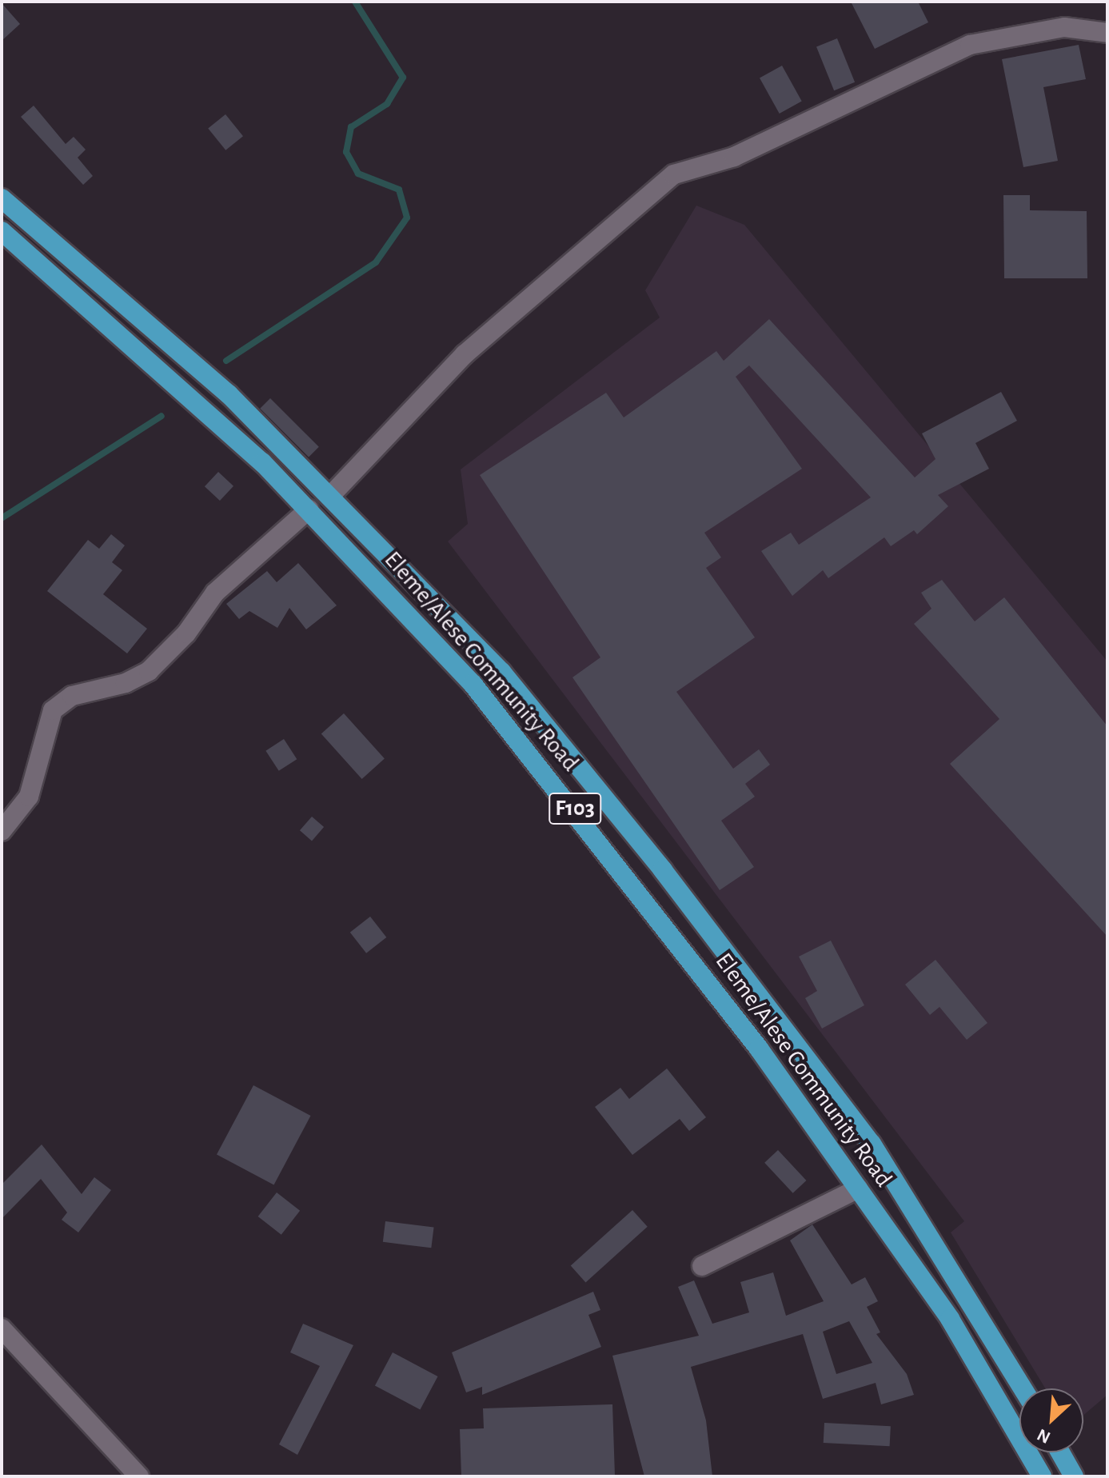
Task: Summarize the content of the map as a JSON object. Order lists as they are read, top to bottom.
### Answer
{
  "streets": {
    "main road": ["Eleme/Alese Community Road", "F103"]
  },
  "north": "bottom left"
}
